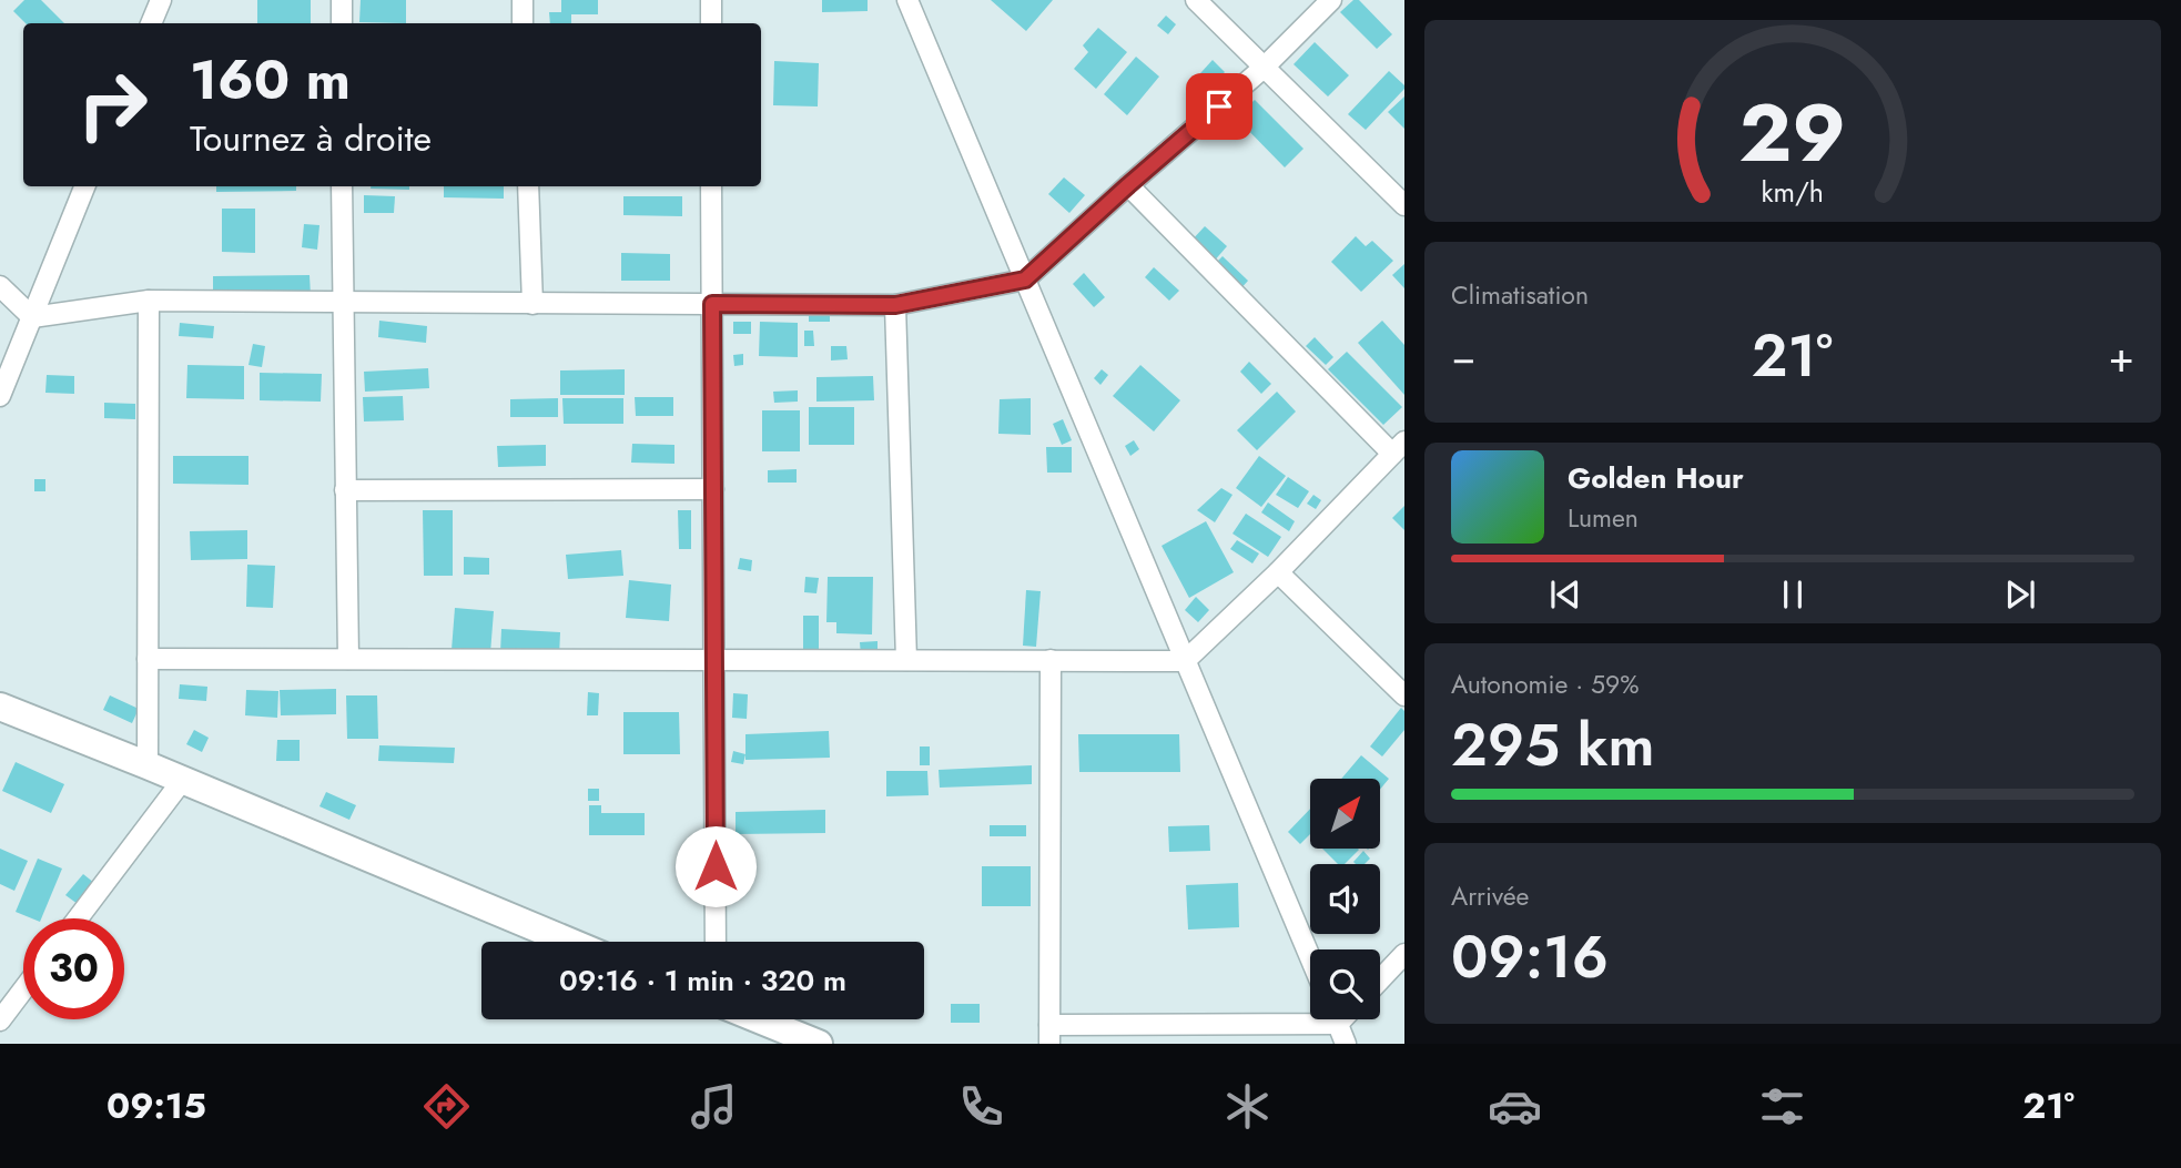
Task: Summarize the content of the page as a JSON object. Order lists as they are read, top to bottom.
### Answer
{
  "north": "top right",
  "page": {
    "turn": ["160 m", "Tournez à droite"],
    "tile": [
      "Climatisation",
      ["Autonomie · 59%", "295 km"],
      ["Arrivée", "09:16"]
    ],
    "heat": ["−", "21°", "+"],
    "song": ["Golden Hour", "Lumen"],
    "limit": "30",
    "trip": "09:16 · 1 min · 320 m",
    "tabs": ["09:15", "21°"],
    "gauge": ["29", "km/h"]
  }
}
